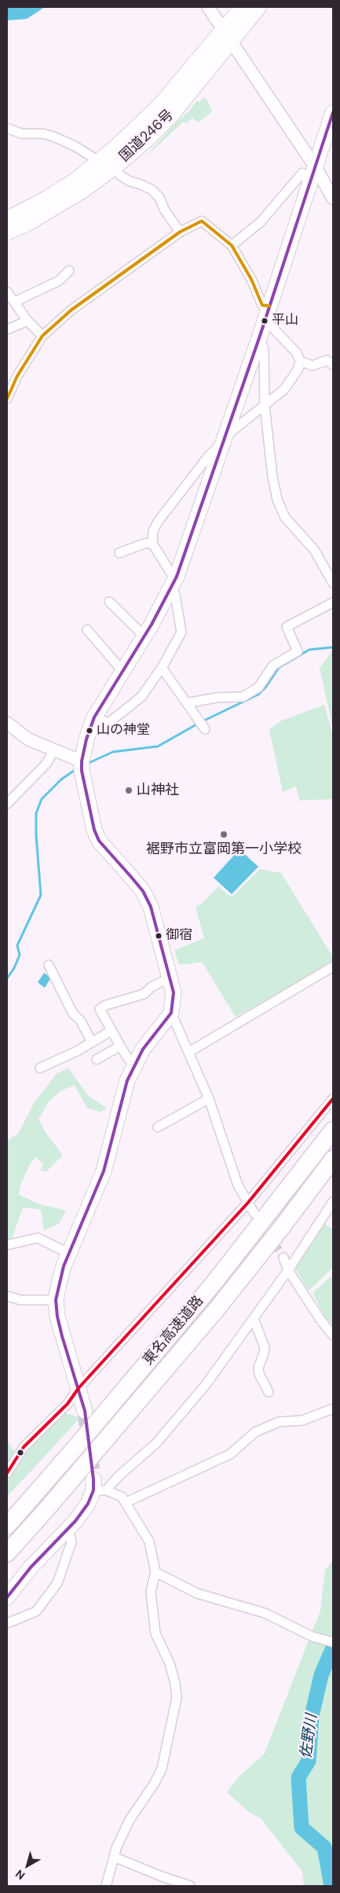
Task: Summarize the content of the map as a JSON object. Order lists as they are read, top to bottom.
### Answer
{
  "streets": {
    "highway": ["国道246号", "東名高速道路"]
  },
  "water": ["佐野川"],
  "places": [
    "平山",
    "山の神堂",
    "山神社",
    "裾野市立富岡第一小学校",
    "御宿"
  ],
  "north": "bottom left"
}
